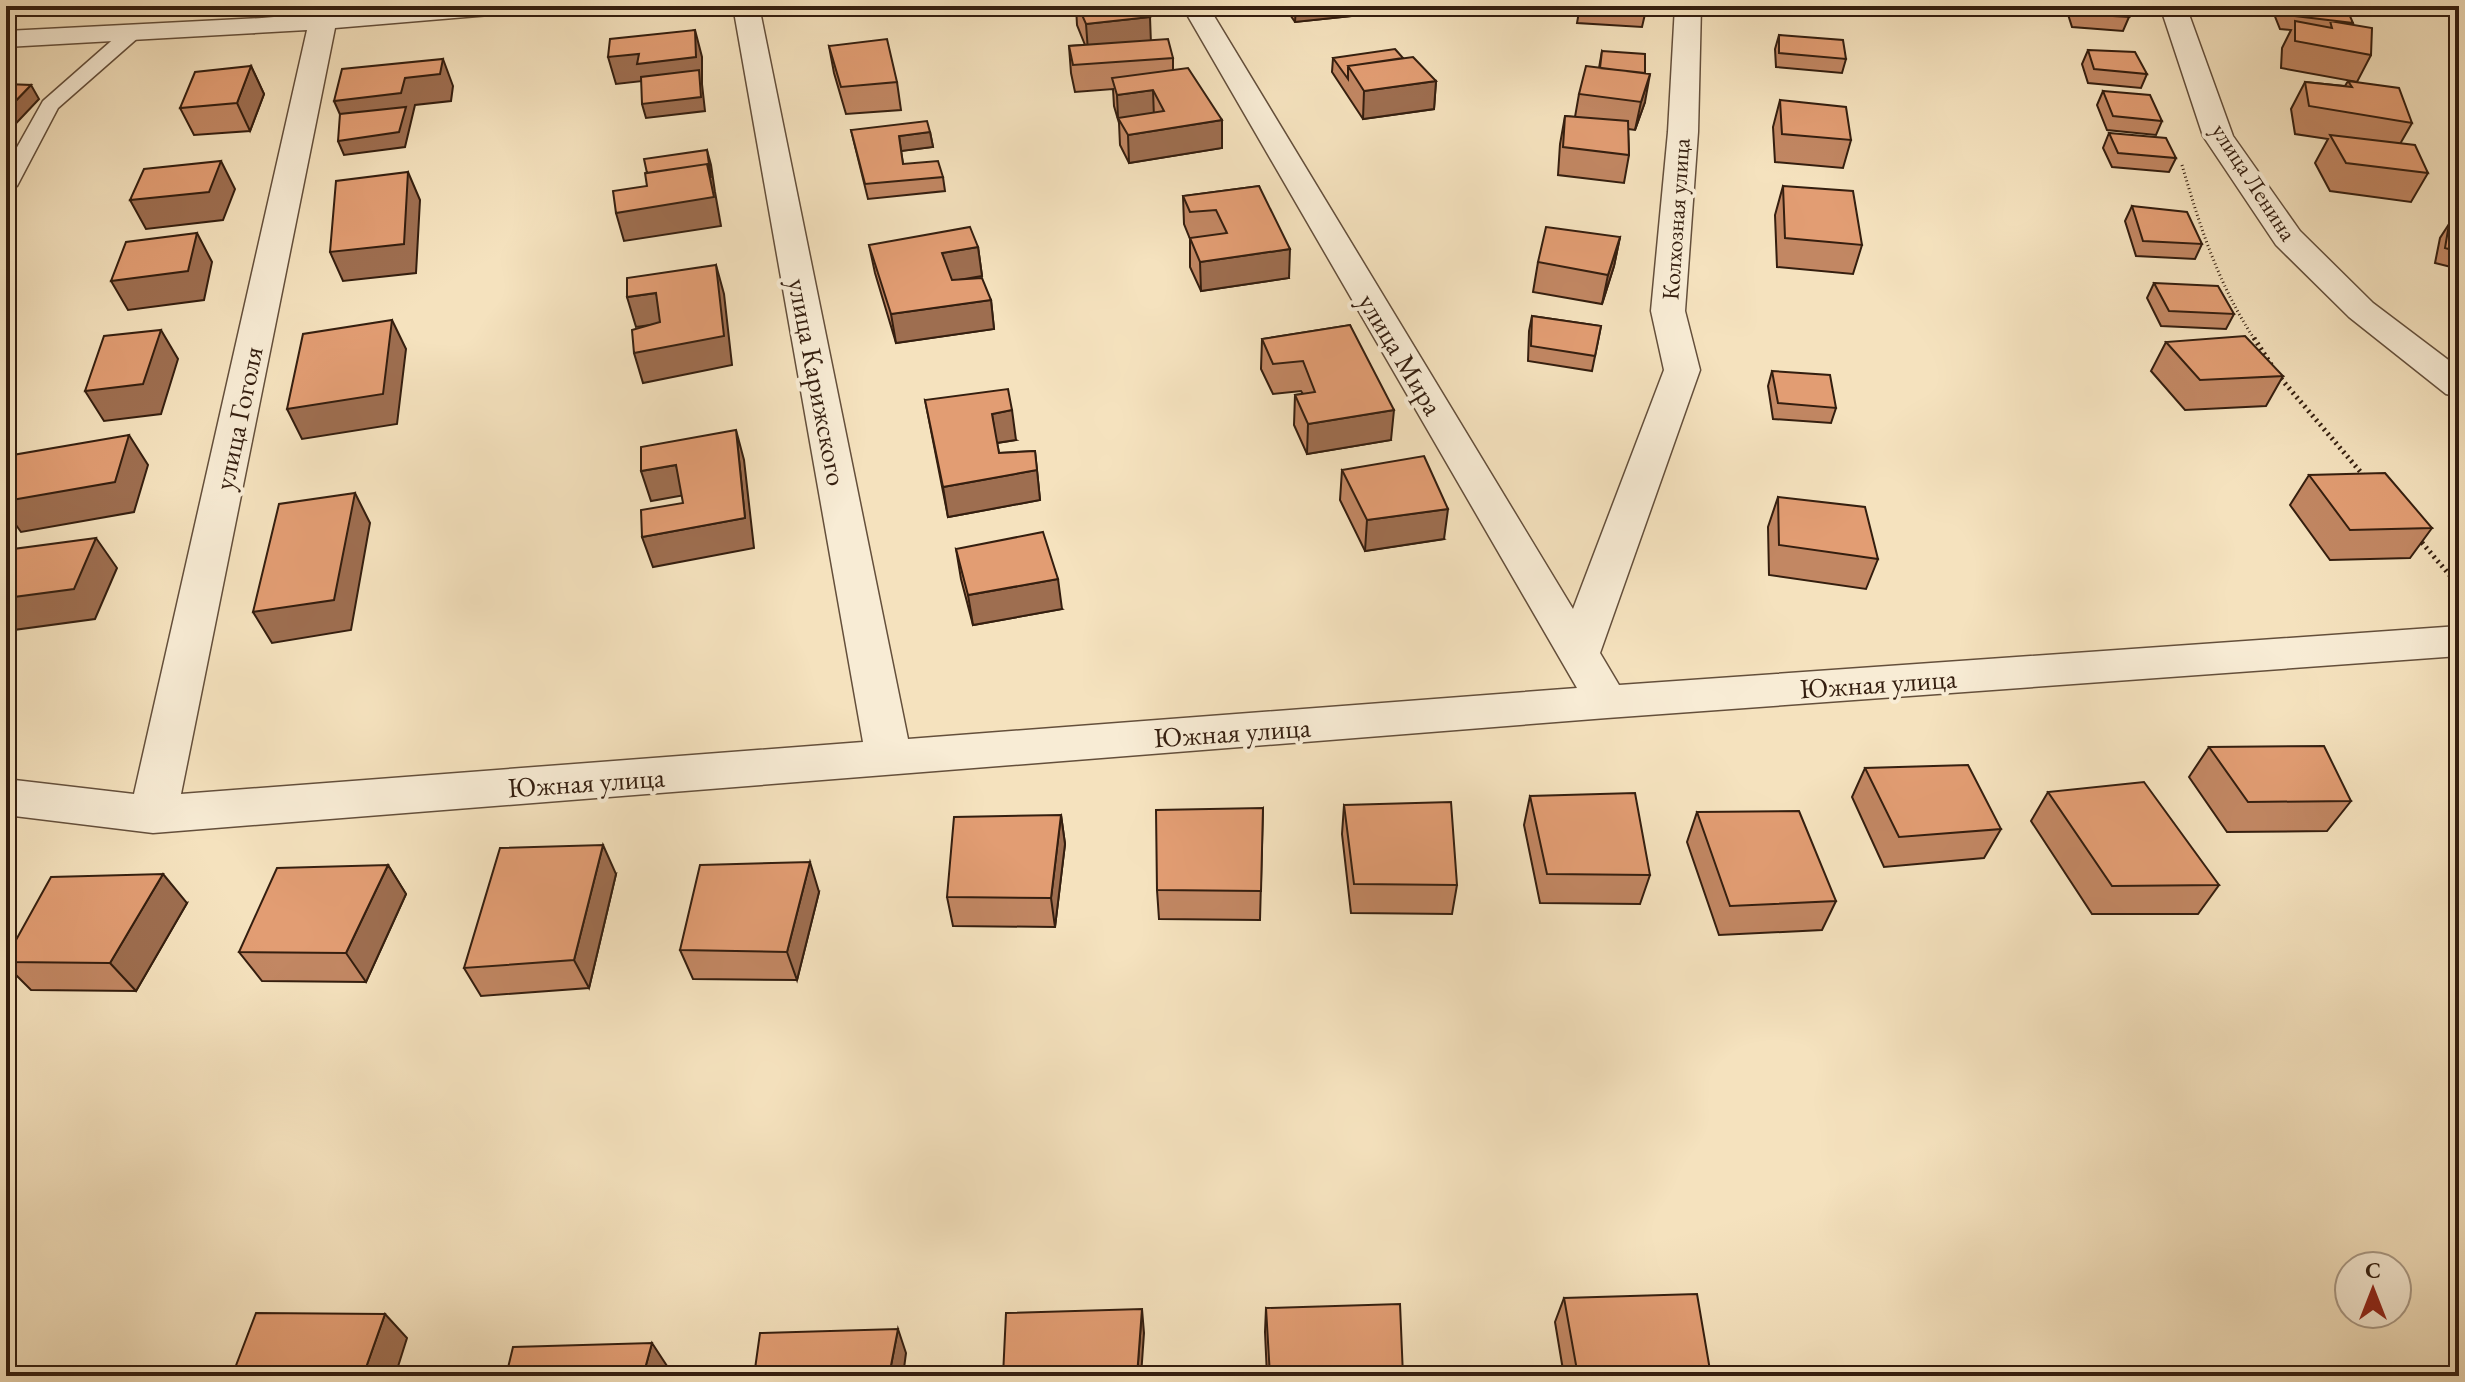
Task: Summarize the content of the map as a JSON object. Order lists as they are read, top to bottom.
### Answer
{
  "streets": {
    "street": [
      "улица Ленина",
      "Колхозная улица",
      "улица Мира",
      "улица Карижского",
      "улица Гоголя",
      "Южная улица"
    ]
  },
  "crossings": [
    ["Колхозная улица", "улица Мира"],
    ["улица Мира", "Южная улица"],
    ["улица Карижского", "Южная улица"],
    ["улица Гоголя", "Южная улица"]
  ],
  "north": "top"
}
